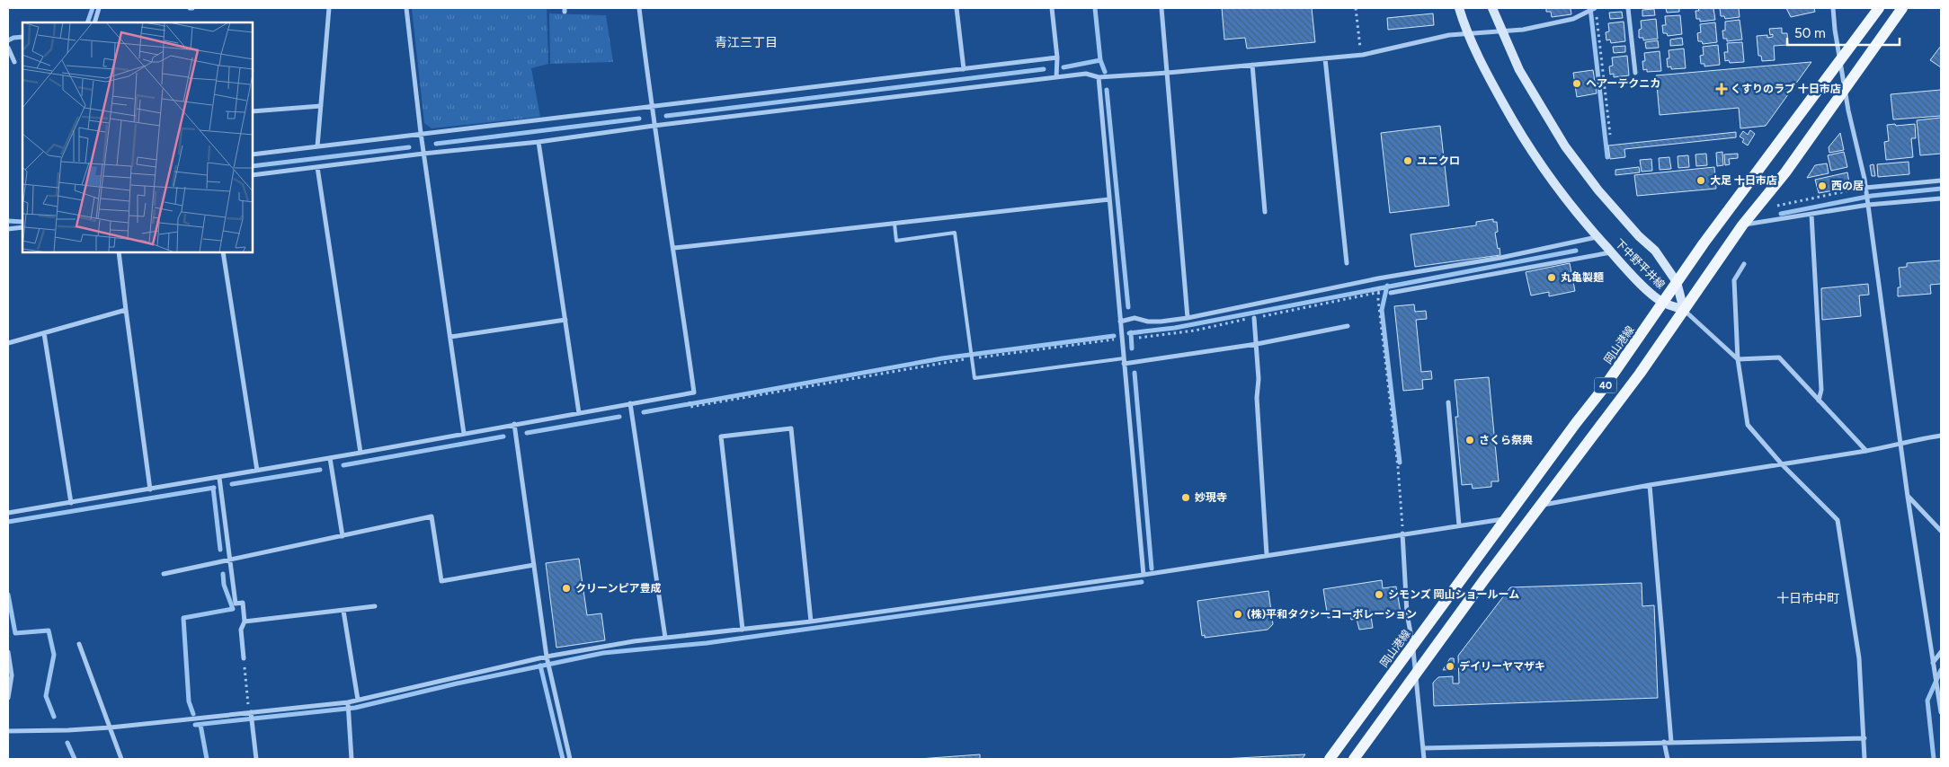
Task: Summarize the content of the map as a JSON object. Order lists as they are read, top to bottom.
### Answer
{
  "streets": {
    "main road": ["岡山港線", "40"],
    "street": ["下中野平井線"]
  },
  "crossings": [
    ["下中野平井線", "岡山港線"],
    ["下中野平井線", "40"]
  ],
  "districts": ["青江三丁目", "十日市中町"],
  "places": {
    "other": [
      "ヘアーテクニカ",
      "ユニクロ",
      "大足 十日市店",
      "西の居",
      "丸亀製麺",
      "さくら祭典",
      "妙現寺",
      "クリーンピア豊成",
      "シモンズ 岡山ショールーム",
      "(株)平和タクシーコーポレーション",
      "デイリーヤマザキ"
    ],
    "health": ["くすりのラブ 十日市店"]
  },
  "scale_bar": "50 m"
}
